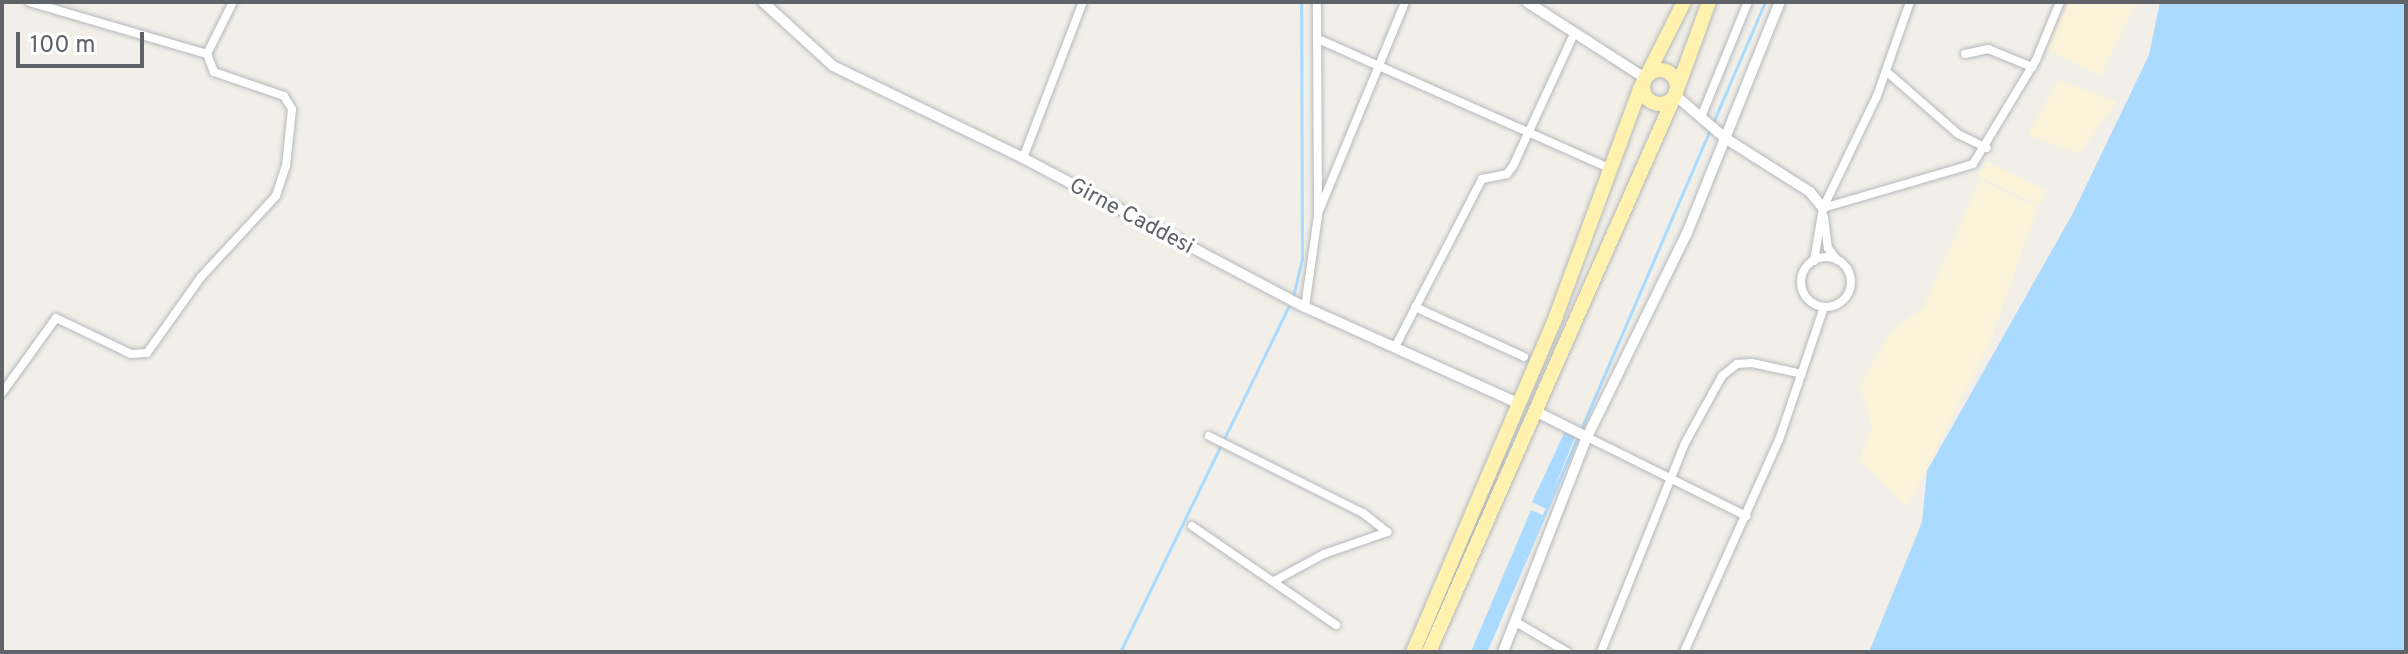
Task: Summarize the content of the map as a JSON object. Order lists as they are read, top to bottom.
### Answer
{
  "streets": {
    "street": ["Girne Caddesi"]
  },
  "scale_bar": "100 m"
}
